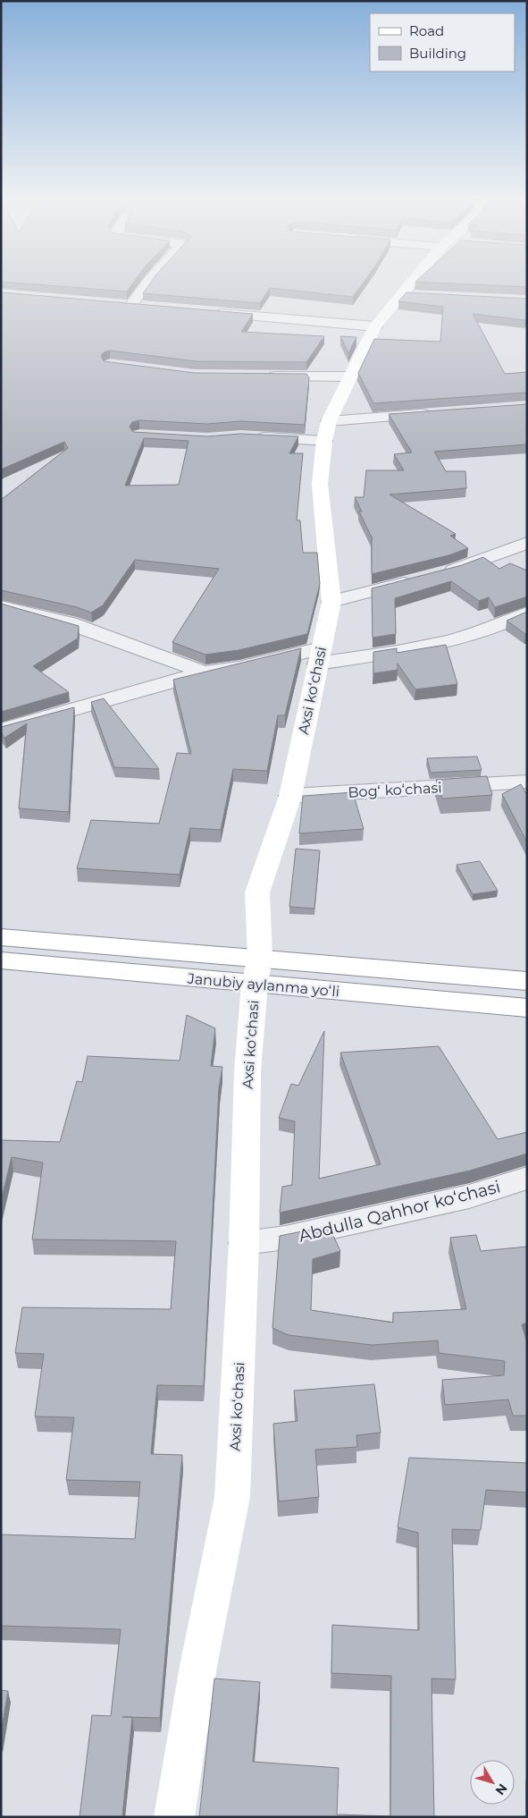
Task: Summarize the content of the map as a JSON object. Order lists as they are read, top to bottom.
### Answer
{
  "streets": {
    "main road": ["Axsi koʻchasi", "Janubiy aylanma yoʻli"],
    "street": ["Bogʻ koʻchasi", "Abdulla Qahhor koʻchasi"]
  },
  "crossings": [
    ["Axsi koʻchasi", "Bogʻ koʻchasi"],
    ["Axsi koʻchasi", "Janubiy aylanma yoʻli"],
    ["Axsi koʻchasi", "Abdulla Qahhor koʻchasi"]
  ],
  "legend": ["Road", "Building"],
  "north": "bottom right"
}
